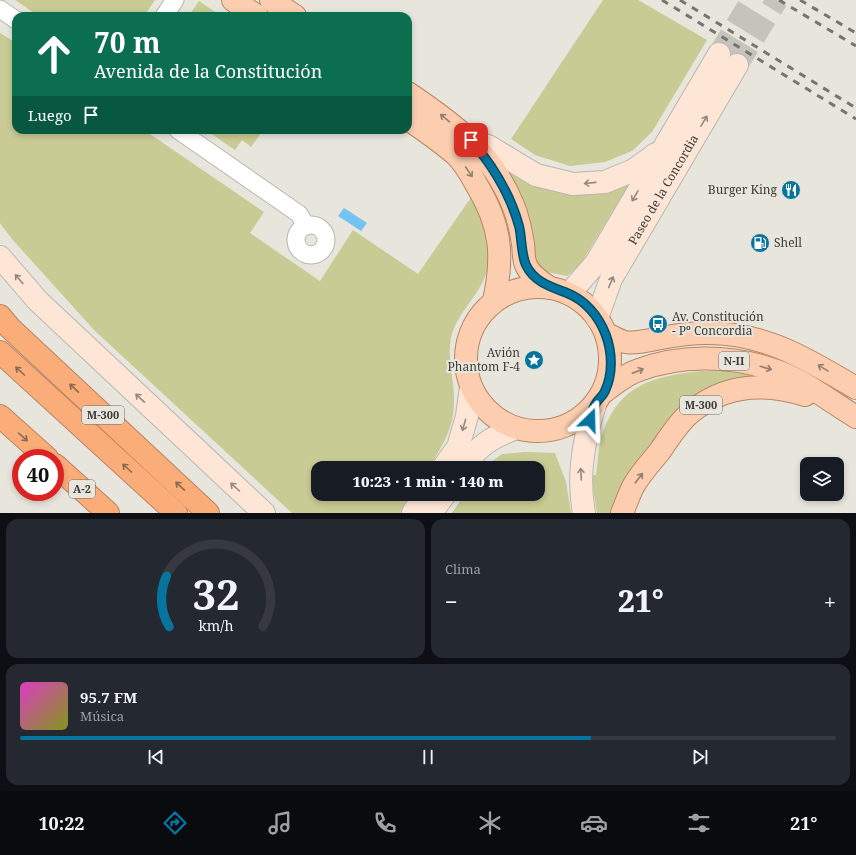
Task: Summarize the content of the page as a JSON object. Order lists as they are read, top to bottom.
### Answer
{
  "streets": {
    "highway": ["M-300", "A-2"],
    "main road": ["N-II"],
    "street": ["Paseo de la Concordia"]
  },
  "crossings": [
    ["Paseo de la Concordia", "N-II"],
    ["N-II", "M-300"]
  ],
  "places": {
    "restaurant": ["Burger King"],
    "fuel station": ["Shell"],
    "bus stop": ["Av. Constitución - Pº Concordia"],
    "place": ["Avión Phantom F-4"]
  },
  "page": {
    "turn": ["70 m", "Avenida de la Constitución"],
    "then": "Luego",
    "limit": "40",
    "trip": "10:23 · 1 min · 140 m",
    "tile": "Clima",
    "heat": ["−", "21°", "+"],
    "song": ["95.7 FM", "Música"],
    "tabs": ["10:22", "21°"],
    "gauge": ["32", "km/h"]
  }
}
